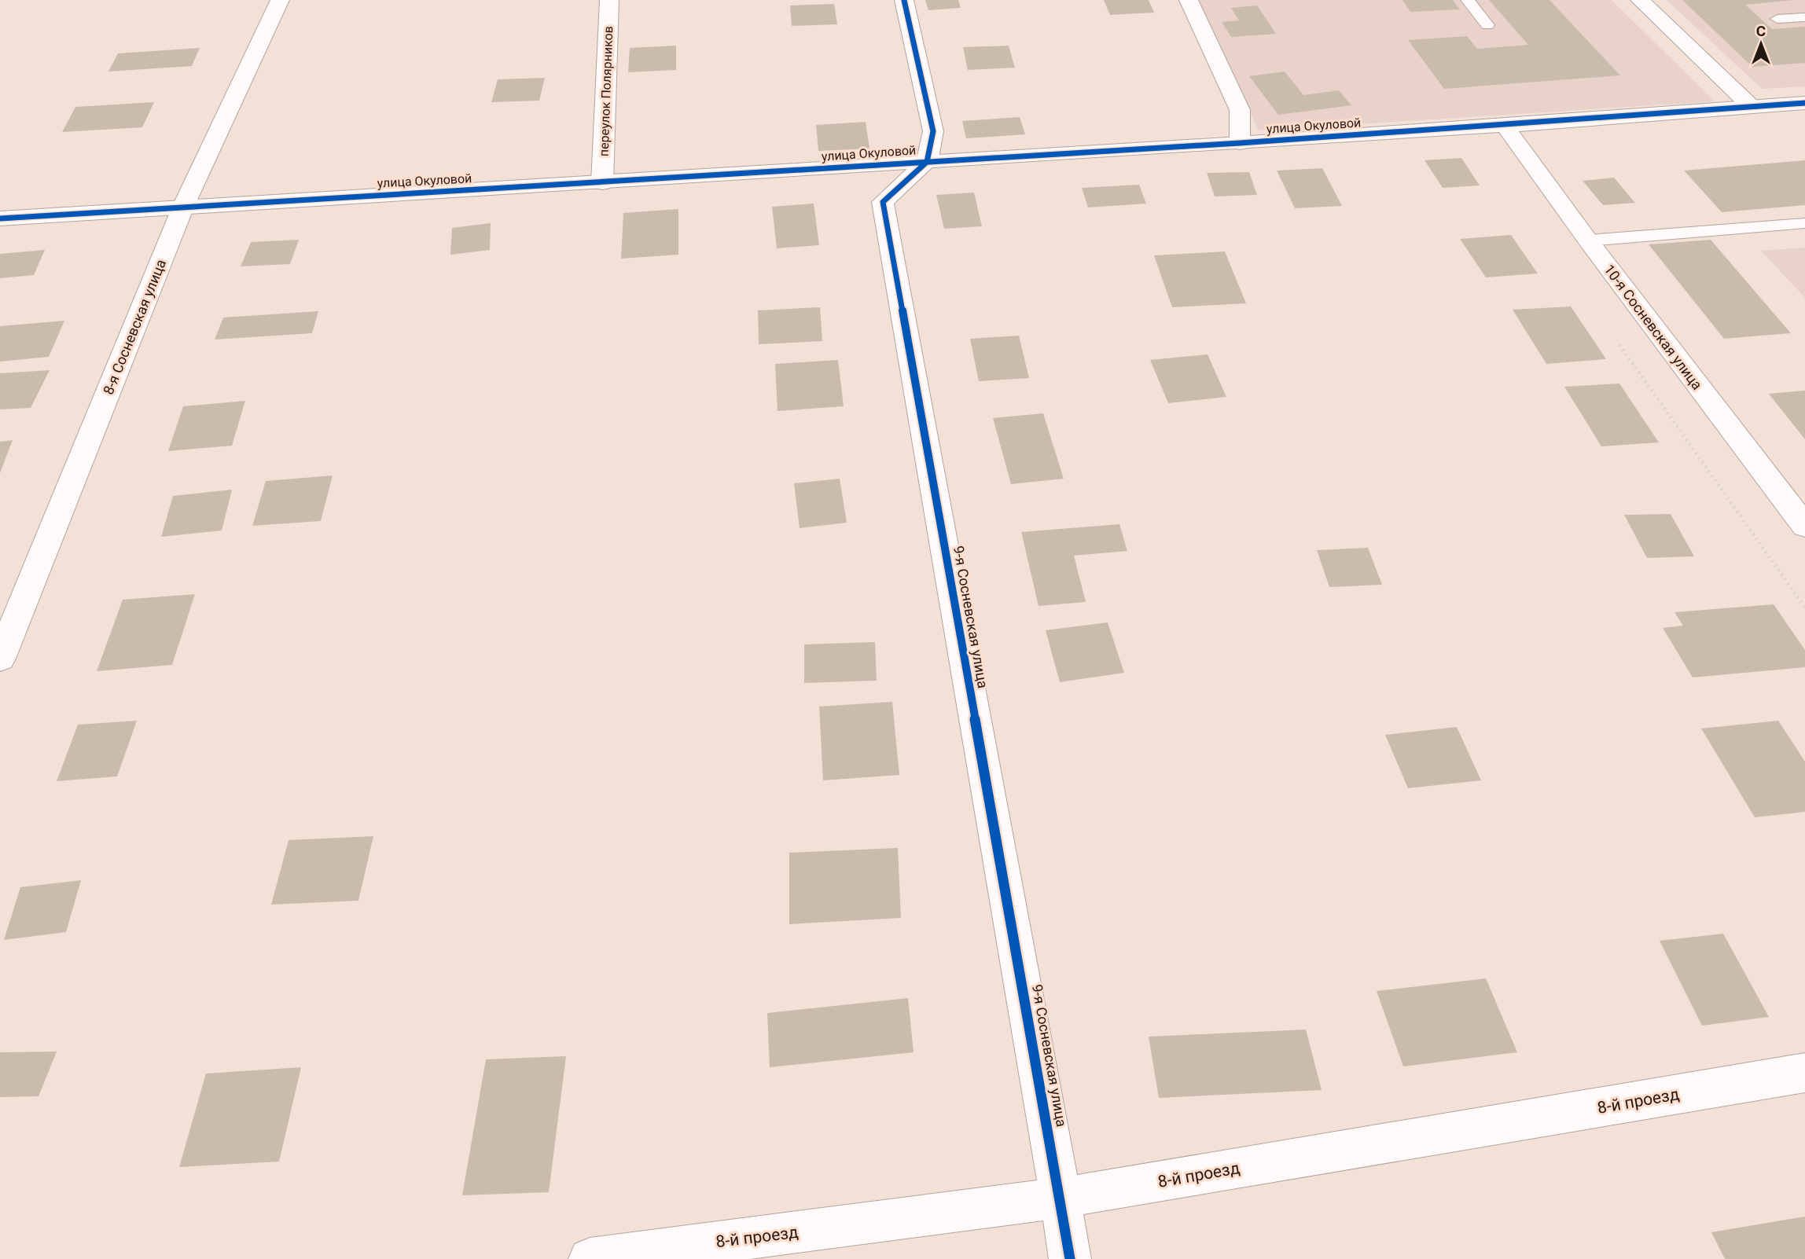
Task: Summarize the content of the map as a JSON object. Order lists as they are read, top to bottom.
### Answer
{
  "streets": {
    "street": [
      "переулок Полярников",
      "улица Окуловой",
      "8-я Сосневская улица",
      "10-я Сосневская улица",
      "9-я Сосневская улица",
      "8-й проезд"
    ]
  },
  "crossings": [
    ["переулок Полярников", "улица Окуловой"],
    ["улица Окуловой", "8-я Сосневская улица"],
    ["улица Окуловой", "10-я Сосневская улица"],
    ["улица Окуловой", "9-я Сосневская улица"],
    ["9-я Сосневская улица", "8-й проезд"]
  ],
  "north": "top"
}
